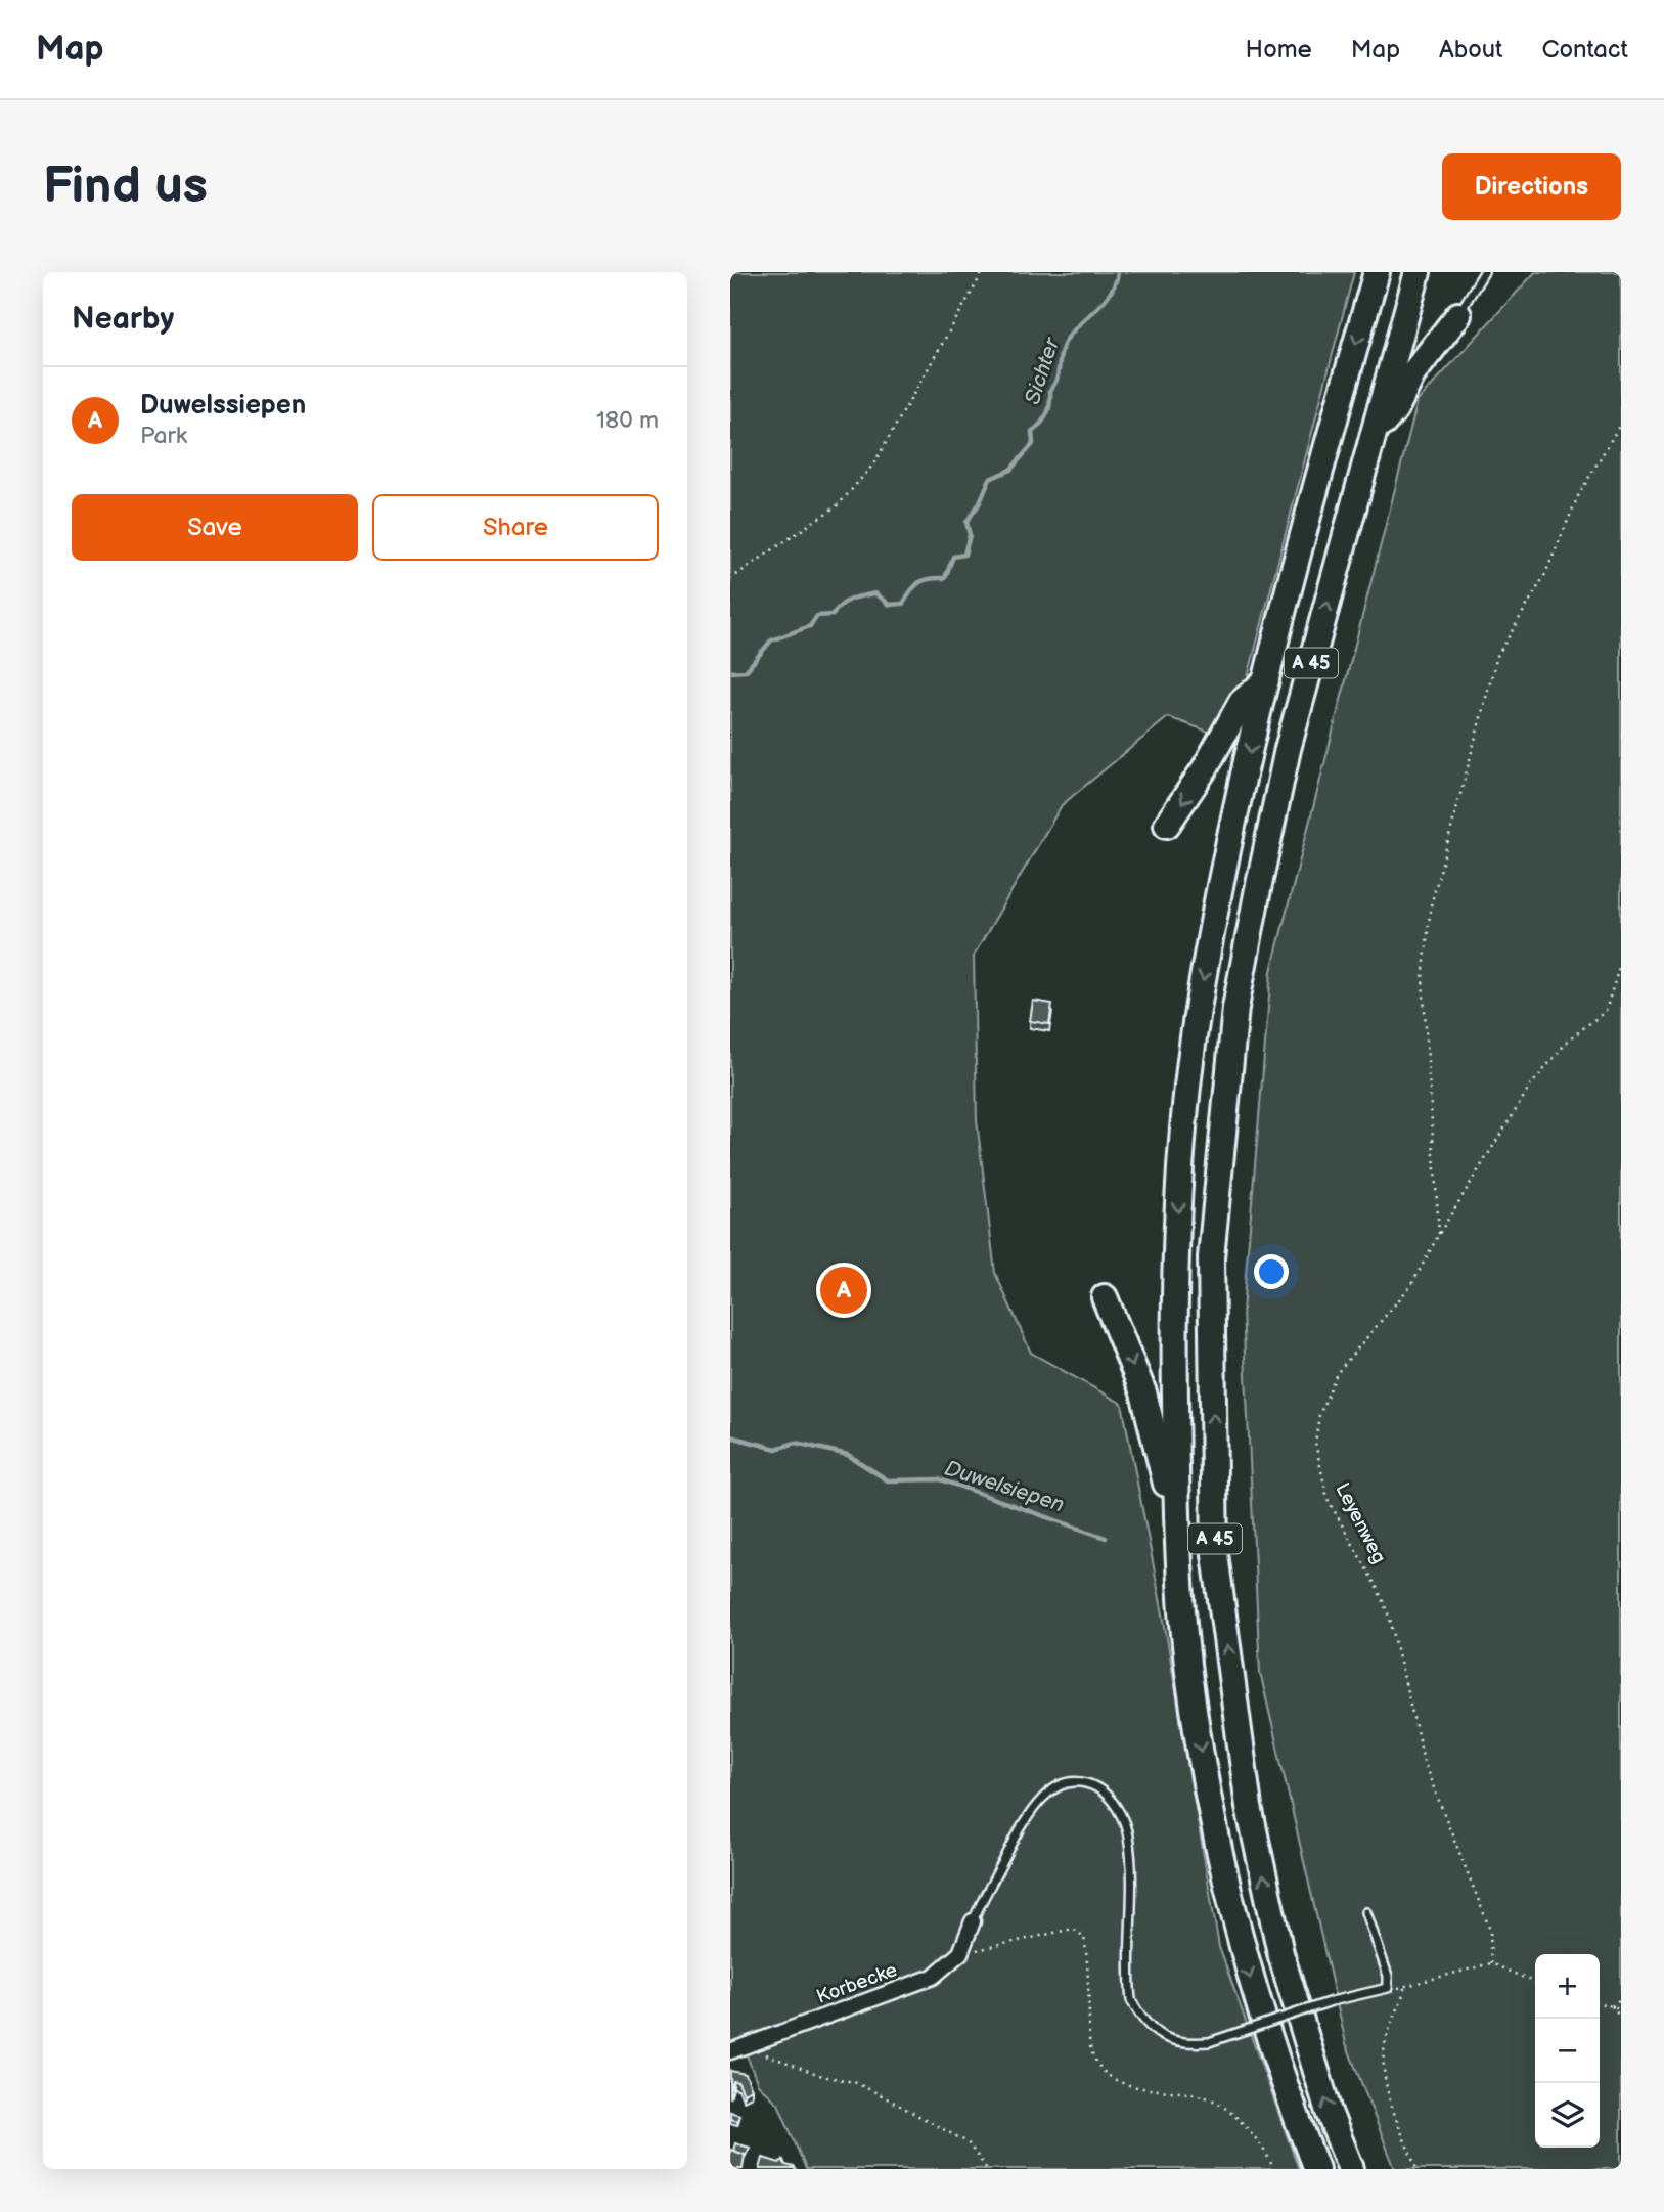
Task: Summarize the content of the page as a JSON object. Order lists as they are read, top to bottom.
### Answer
{
  "streets": {
    "highway": ["A 45"],
    "street": ["Korbecke"],
    "path": ["Leyenweg"]
  },
  "water": ["Sichter", "Duwelsiepen"],
  "page": {
    "header": "Map",
    "nav": [
      "Home",
      "Map",
      "About",
      "Contact"
    ],
    "buttons": [
      "Directions",
      ["Save", "Share"]
    ],
    "title": "Find us",
    "heading": "Nearby",
    "list": [
      {
        "mark": "A",
        "name": "Duwelssiepen",
        "note": "Park",
        "value": "180 m"
      }
    ],
    "pins": "A",
    "map_buttons": ["+", "−"]
  }
}
